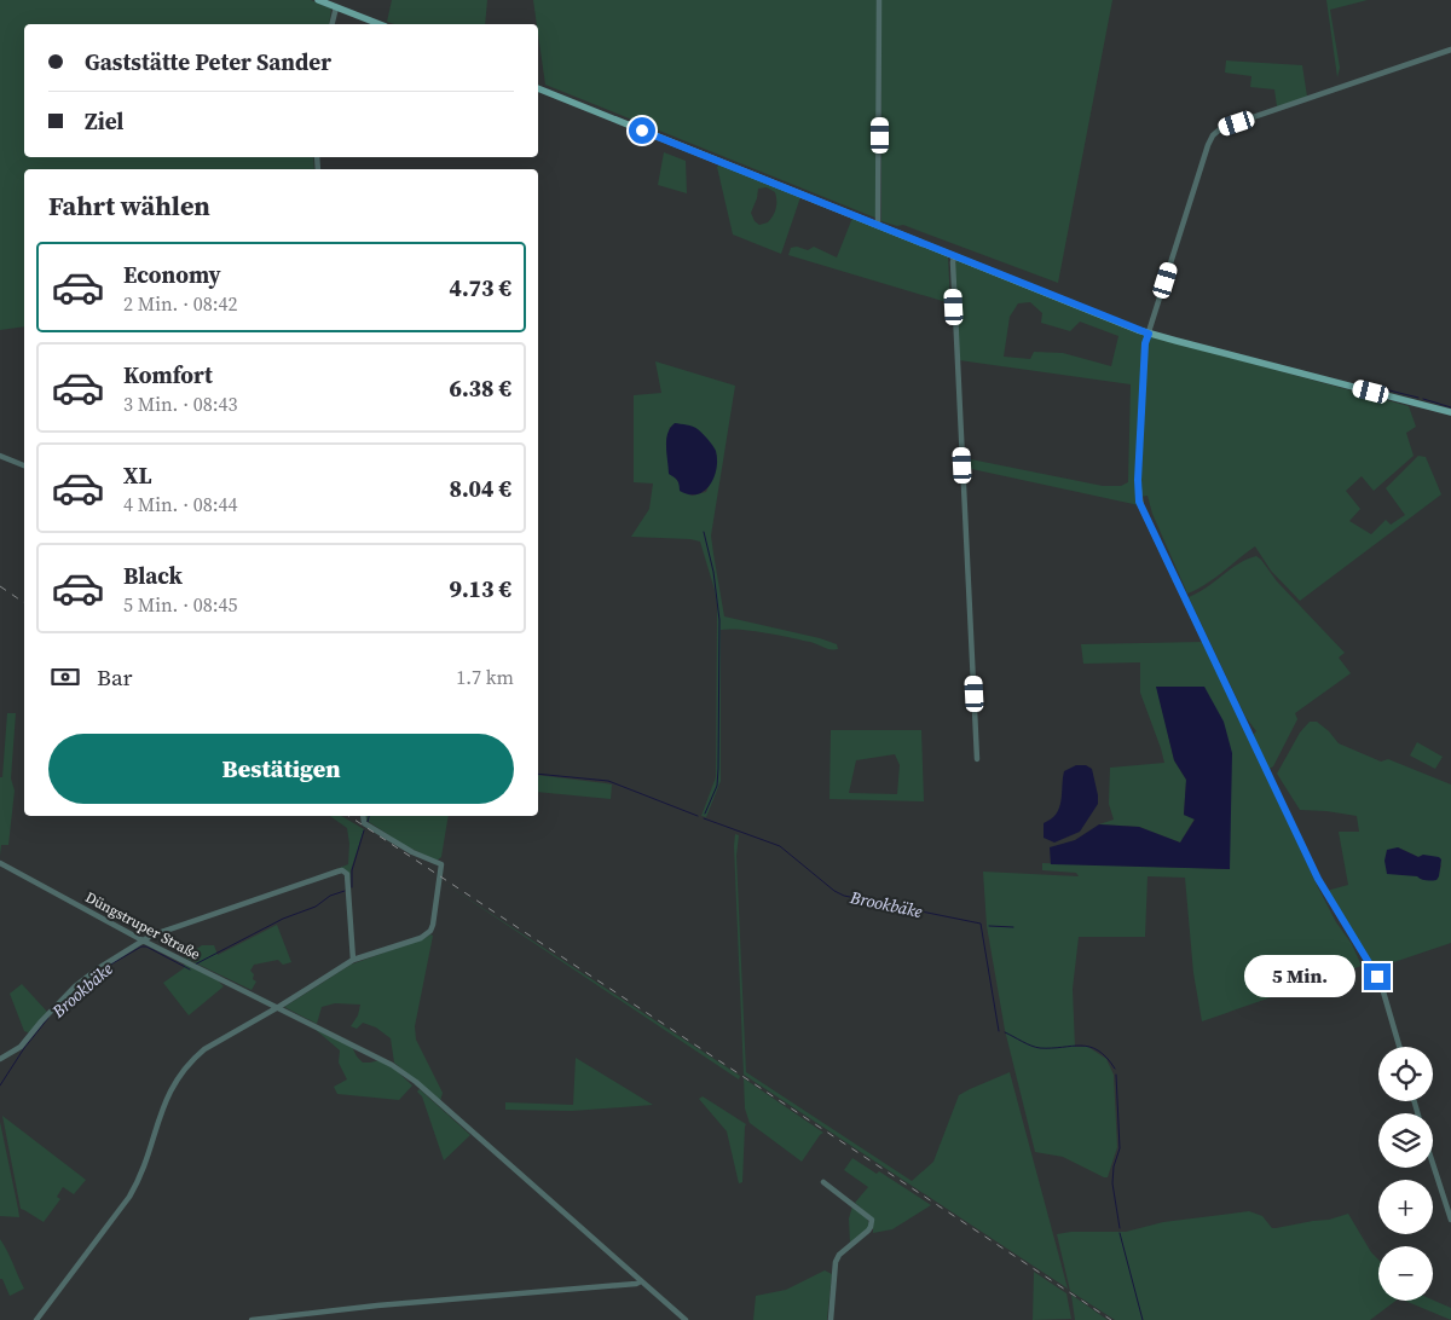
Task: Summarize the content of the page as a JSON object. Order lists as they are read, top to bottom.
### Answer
{
  "streets": {
    "street": ["Düngstruper Straße"]
  },
  "water": ["Brookbäke"],
  "page": {
    "banner": ["Gaststätte Peter Sander", "Ziel"],
    "heading": "Fahrt wählen",
    "list": [
      {
        "name": "Economy",
        "note": "2 Min. · 08:42",
        "value": "4.73 €"
      },
      {
        "name": "Komfort",
        "note": "3 Min. · 08:43",
        "value": "6.38 €"
      },
      {
        "name": "XL",
        "note": "4 Min. · 08:44",
        "value": "8.04 €"
      },
      {
        "name": "Black",
        "note": "5 Min. · 08:45",
        "value": "9.13 €"
      }
    ],
    "pay": ["Bar", "1.7 km"],
    "buttons": "Bestätigen",
    "bubble": "5 Min.",
    "map_buttons": ["+", "−"]
  }
}
